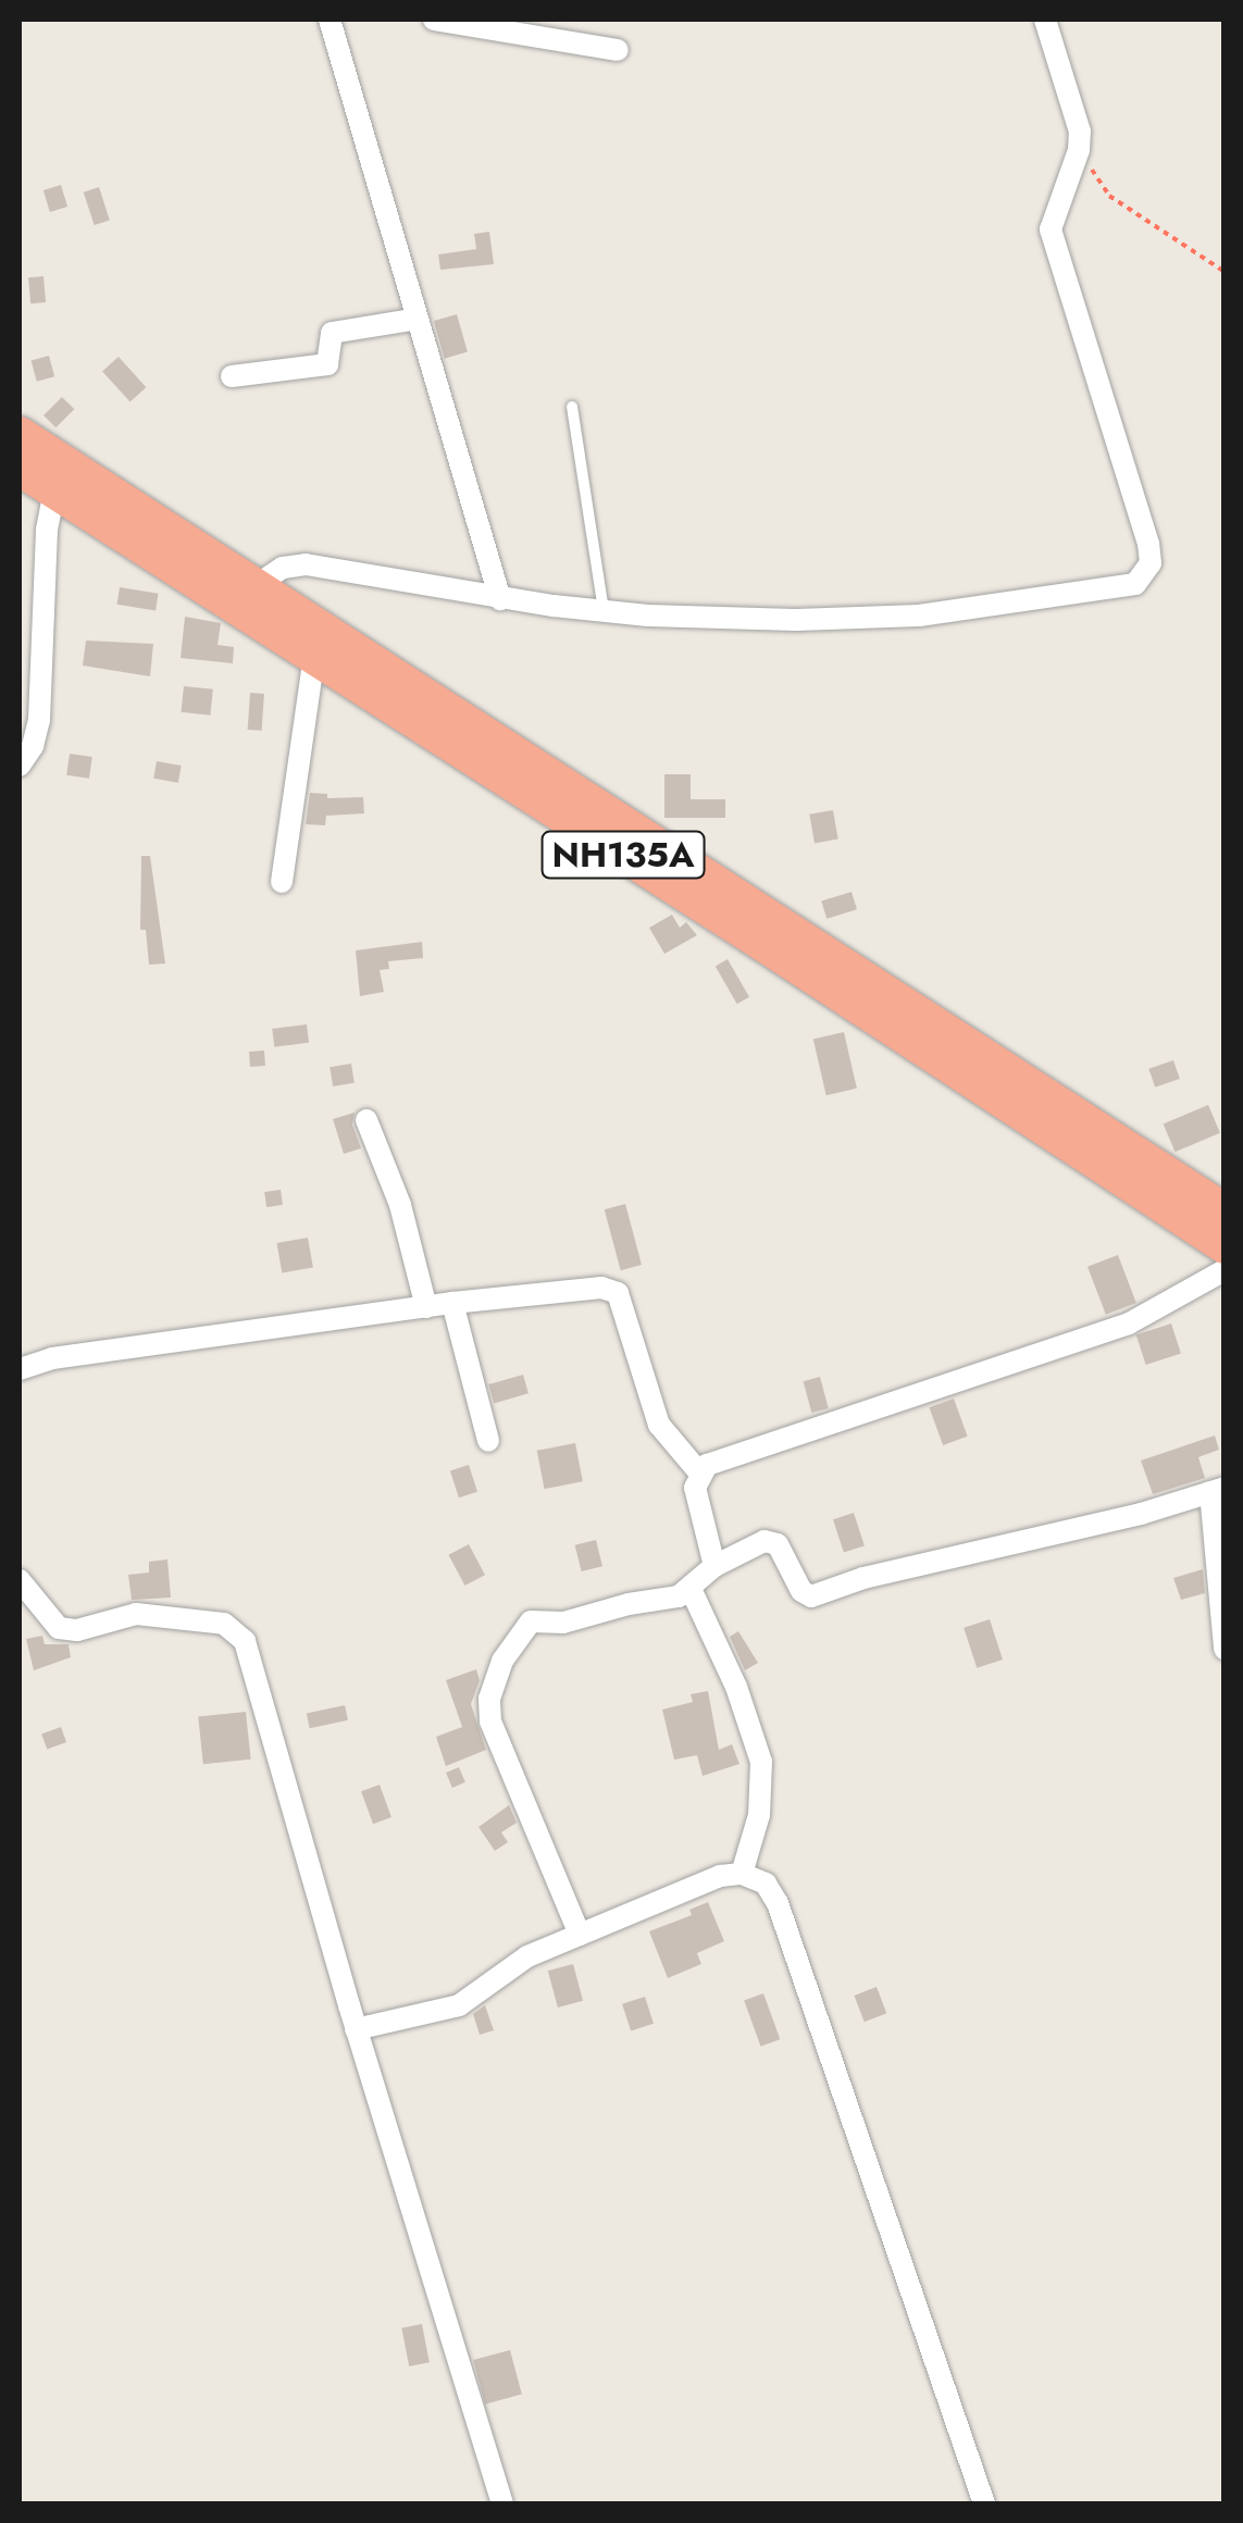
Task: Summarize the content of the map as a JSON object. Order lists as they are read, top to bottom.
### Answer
{
  "streets": {
    "highway": ["NH135A"]
  }
}
